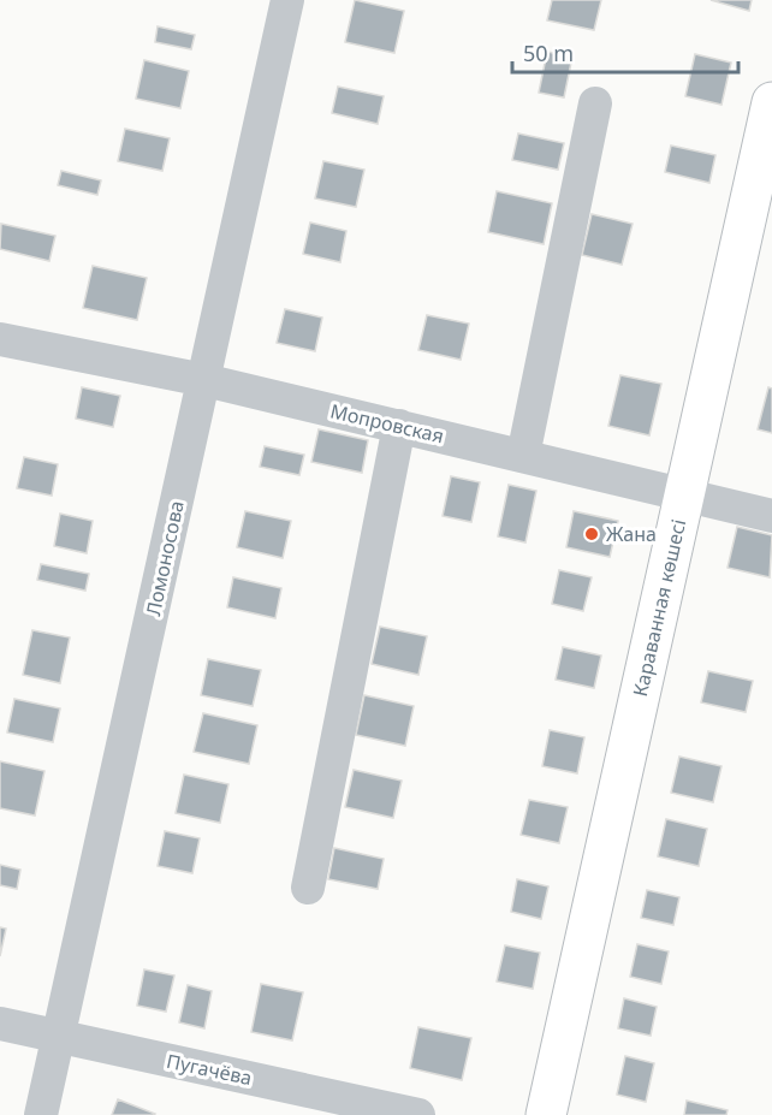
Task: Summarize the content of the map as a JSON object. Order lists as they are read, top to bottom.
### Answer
{
  "streets": {
    "main road": ["Караванная көшесі"],
    "street": ["Мопровская", "Ломоносова", "Пугачёва"]
  },
  "crossings": [
    ["Мопровская", "Ломоносова"],
    ["Мопровская", "Караванная көшесі"],
    ["Ломоносова", "Пугачёва"]
  ],
  "places": ["Жана"],
  "scale_bar": "50 m"
}
